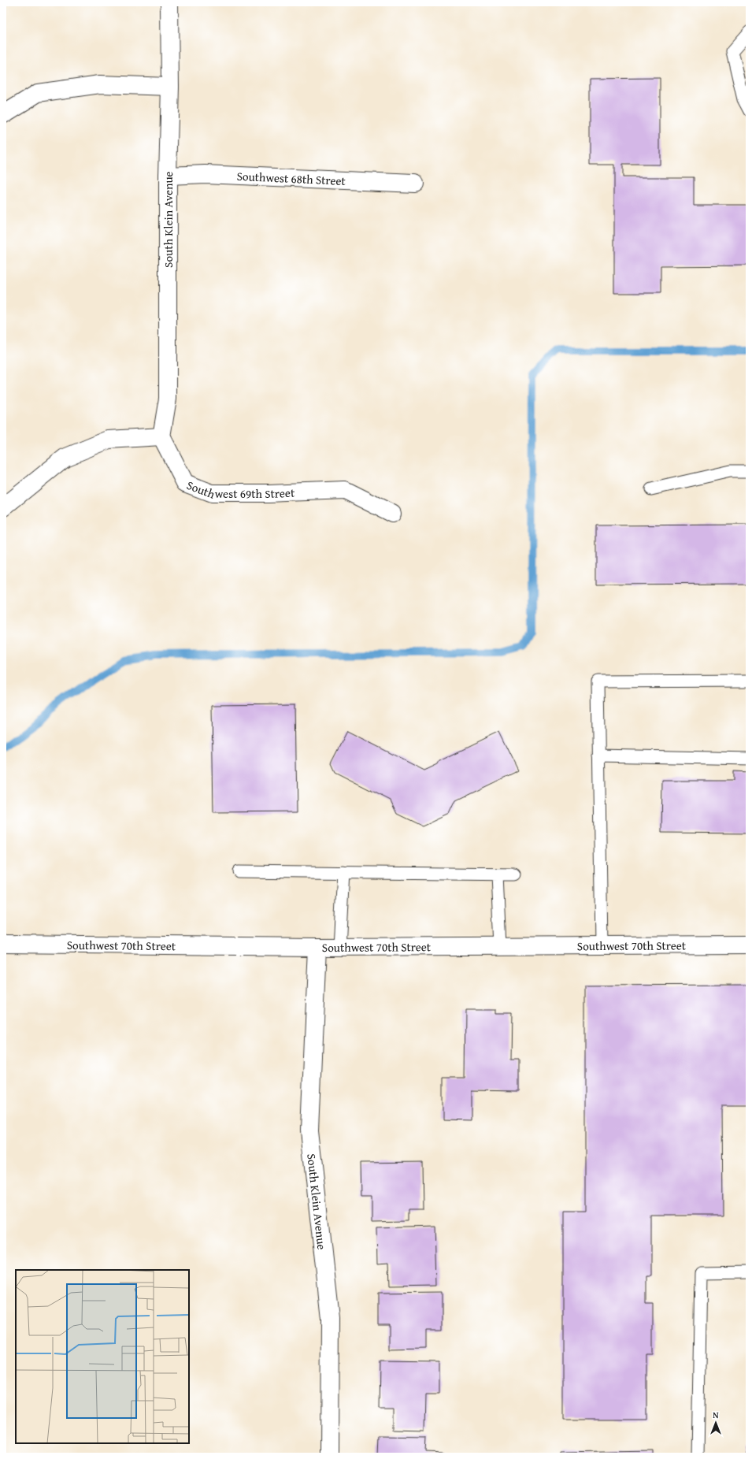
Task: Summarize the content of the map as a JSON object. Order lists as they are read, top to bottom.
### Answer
{
  "streets": {
    "street": [
      "Southwest 68th Street",
      "South Klein Avenue",
      "Southwest 69th Street",
      "Southwest 70th Street"
    ]
  },
  "crossings": [
    ["Southwest 68th Street", "South Klein Avenue"],
    ["South Klein Avenue", "Southwest 69th Street"],
    ["South Klein Avenue", "Southwest 70th Street"]
  ],
  "north": "top"
}
